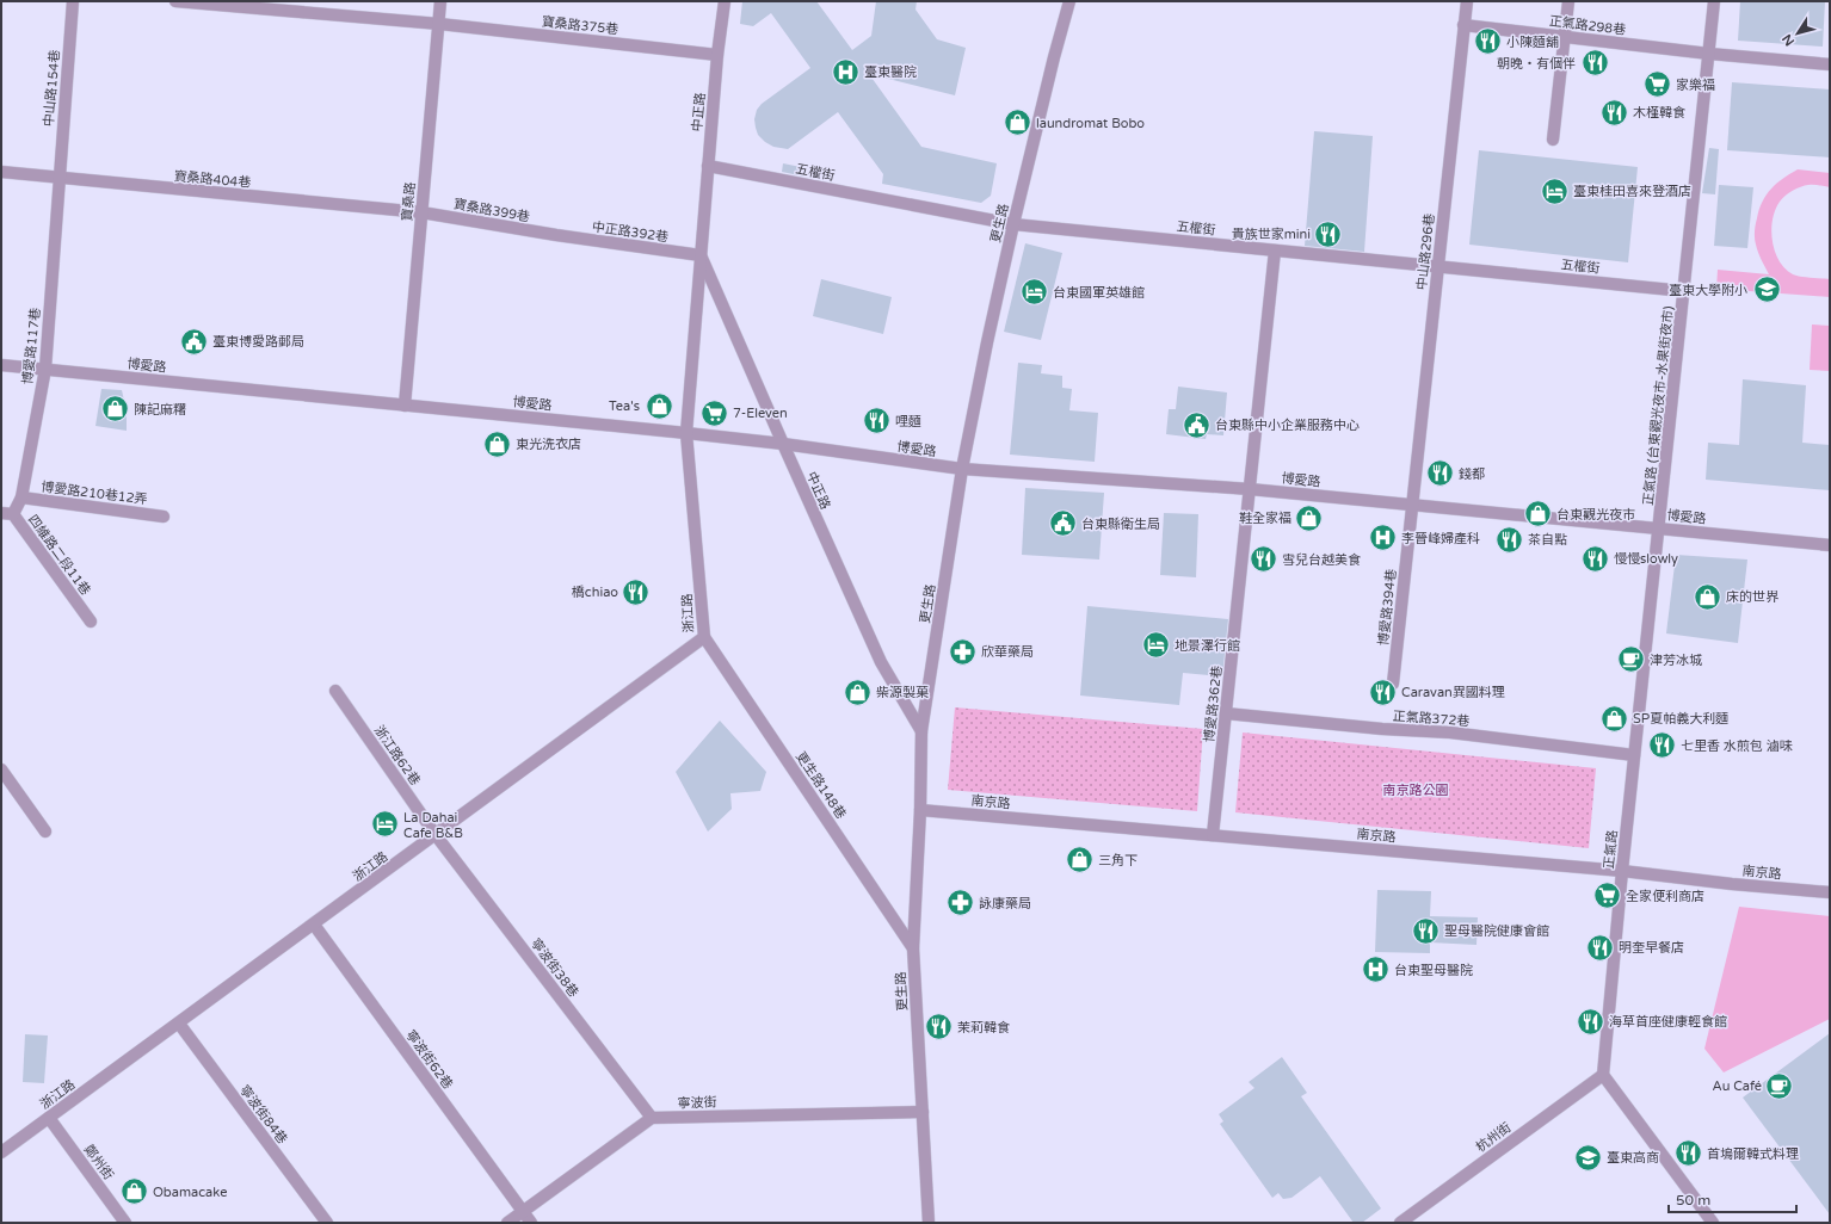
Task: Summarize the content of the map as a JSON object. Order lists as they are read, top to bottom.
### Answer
{
  "streets": {
    "street": [
      "寶桑路375巷",
      "正氣路298巷",
      "中山路154巷",
      "中正路",
      "五權街",
      "寶桑路404巷",
      "寶桑路",
      "寶桑路399巷",
      "更生路",
      "中正路392巷",
      "中山路296巷",
      "博愛路117巷",
      "博愛路",
      "正氣路 (台東觀光夜市-水果街夜市)",
      "博愛路210巷12弄",
      "四維路二段11巷",
      "博愛路394巷",
      "浙江路",
      "博愛路362巷",
      "正氣路372巷",
      "浙江路62巷",
      "更生路148巷",
      "南京路",
      "正氣路",
      "寧波街38巷",
      "寧波街62巷",
      "寧波街",
      "寧波街84巷",
      "杭州街",
      "鄭州街"
    ]
  },
  "crossings": [
    ["寶桑路375巷", "中正路"],
    ["寶桑路375巷", "寶桑路"],
    ["正氣路298巷", "中山路296巷"],
    ["正氣路298巷", "正氣路 (台東觀光夜市-水果街夜市)"],
    ["中山路154巷", "寶桑路404巷"],
    ["中山路154巷", "博愛路117巷"],
    ["中正路", "五權街"],
    ["中正路", "更生路"],
    ["中正路", "中正路392巷"],
    ["中正路", "博愛路"],
    ["中正路", "浙江路"],
    ["五權街", "更生路"],
    ["五權街", "中山路296巷"],
    ["五權街", "正氣路 (台東觀光夜市-水果街夜市)"],
    ["五權街", "博愛路362巷"],
    ["寶桑路404巷", "寶桑路"],
    ["寶桑路404巷", "寶桑路399巷"],
    ["寶桑路404巷", "博愛路117巷"],
    ["寶桑路", "寶桑路399巷"],
    ["寶桑路", "博愛路"],
    ["寶桑路399巷", "中正路392巷"],
    ["更生路", "博愛路"],
    ["更生路", "更生路148巷"],
    ["更生路", "南京路"],
    ["更生路", "寧波街"],
    ["中山路296巷", "博愛路"],
    ["中山路296巷", "博愛路394巷"],
    ["博愛路117巷", "博愛路"],
    ["博愛路117巷", "博愛路210巷12弄"],
    ["博愛路117巷", "四維路二段11巷"],
    ["博愛路", "正氣路 (台東觀光夜市-水果街夜市)"],
    ["博愛路", "博愛路394巷"],
    ["博愛路", "浙江路"],
    ["博愛路", "博愛路362巷"],
    ["博愛路", "正氣路"],
    ["正氣路 (台東觀光夜市-水果街夜市)", "正氣路"],
    ["浙江路", "浙江路62巷"],
    ["浙江路", "更生路148巷"],
    ["浙江路", "寧波街38巷"],
    ["浙江路", "寧波街62巷"],
    ["浙江路", "寧波街84巷"],
    ["浙江路", "鄭州街"],
    ["博愛路362巷", "正氣路372巷"],
    ["博愛路362巷", "南京路"],
    ["正氣路372巷", "正氣路"],
    ["浙江路62巷", "寧波街38巷"],
    ["南京路", "正氣路"],
    ["正氣路", "杭州街"],
    ["寧波街38巷", "寧波街"]
  ],
  "parks": ["南京路公園"],
  "places": {
    "restaurant": [
      "小陳麵舖",
      "朝晚‧有個伴",
      "木槿韓食",
      "貴族世家mini",
      "哩麵",
      "錢都",
      "茶自點",
      "慢慢slowly",
      "雪兒台越美食",
      "橋chiao",
      "Caravan異國料理",
      "七里香 水煎包 滷味",
      "聖母醫院健康會館",
      "明奎早餐店",
      "海草首座健康輕食館",
      "茉莉韓食",
      "首塢爾韓式料理"
    ],
    "hospital": ["臺東醫院", "李晉峰婦產科", "台東聖母醫院"],
    "supermarket": ["家樂福", "7-Eleven", "全家便利商店"],
    "shop": [
      "laundromat Bobo",
      "Tea's",
      "陳記麻糬",
      "東光洗衣店",
      "台東觀光夜市",
      "鞋全家福",
      "床的世界",
      "柴源製菓",
      "SP夏帕義大利麵",
      "三角下",
      "Obamacake"
    ],
    "hotel": [
      "臺東桂田喜來登酒店",
      "台東國軍英雄館",
      "地景澤行館",
      "La Dahai Cafe B&B"
    ],
    "school or university": ["臺東大學附小", "臺東高商"],
    "public building": ["臺東博愛路郵局", "台東縣中小企業服務中心", "台東縣衛生局"],
    "pharmacy": ["欣華藥局", "詠康藥局"],
    "cafe": ["津芳冰城", "Au Café"]
  },
  "scale_bar": "50 m",
  "north": "bottom left"
}
